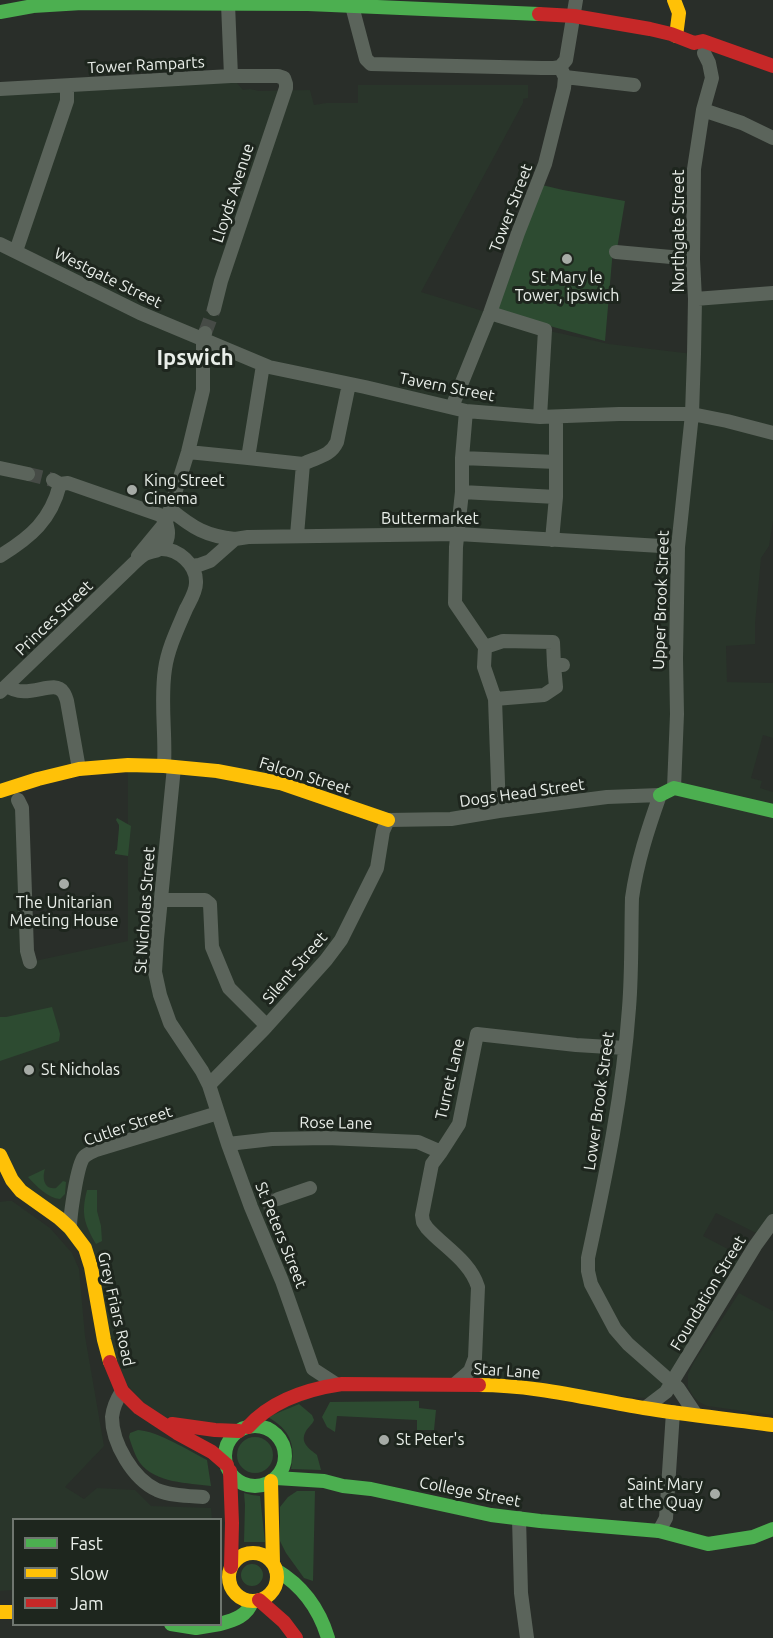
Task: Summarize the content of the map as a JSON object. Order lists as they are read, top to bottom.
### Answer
{
  "streets": {
    "main road": [
      "Falcon Street",
      "Grey Friars Road",
      "Star Lane",
      "College Street"
    ],
    "street": [
      "Tower Ramparts",
      "Lloyds Avenue",
      "Tower Street",
      "Northgate Street",
      "Westgate Street",
      "Tavern Street",
      "Buttermarket",
      "Upper Brook Street",
      "Princes Street",
      "Dogs Head Street",
      "St Nicholas Street",
      "Silent Street",
      "Turret Lane",
      "Lower Brook Street",
      "Rose Lane",
      "Cutler Street",
      "St Peters Street",
      "Foundation Street"
    ]
  },
  "crossings": [
    ["Tower Ramparts", "Lloyds Avenue"],
    ["Tower Street", "Tavern Street"],
    ["Tower Street", "Buttermarket"],
    ["Northgate Street", "Tavern Street"],
    ["Northgate Street", "Upper Brook Street"],
    ["Westgate Street", "Tavern Street"],
    ["Westgate Street", "Princes Street"],
    ["Tavern Street", "Upper Brook Street"],
    ["Tavern Street", "Princes Street"],
    ["Buttermarket", "Upper Brook Street"],
    ["Buttermarket", "Princes Street"],
    ["Falcon Street", "Dogs Head Street"],
    ["Falcon Street", "St Nicholas Street"],
    ["Falcon Street", "Silent Street"],
    ["Dogs Head Street", "Silent Street"],
    ["Dogs Head Street", "Lower Brook Street"],
    ["St Nicholas Street", "Silent Street"],
    ["St Nicholas Street", "Cutler Street"],
    ["St Nicholas Street", "St Peters Street"],
    ["Turret Lane", "Lower Brook Street"],
    ["Turret Lane", "Rose Lane"],
    ["Lower Brook Street", "Foundation Street"],
    ["Lower Brook Street", "Star Lane"],
    ["Rose Lane", "St Peters Street"],
    ["Cutler Street", "St Peters Street"],
    ["Cutler Street", "Grey Friars Road"],
    ["Grey Friars Road", "Star Lane"],
    ["Grey Friars Road", "College Street"],
    ["Star Lane", "College Street"]
  ],
  "districts": ["Ipswich"],
  "places": [
    "St Mary le Tower, ipswich",
    "King Street Cinema",
    "The Unitarian Meeting House",
    "St Nicholas",
    "St Peter's",
    "Saint Mary at the Quay"
  ],
  "legend": ["Fast", "Slow", "Jam"]
}
